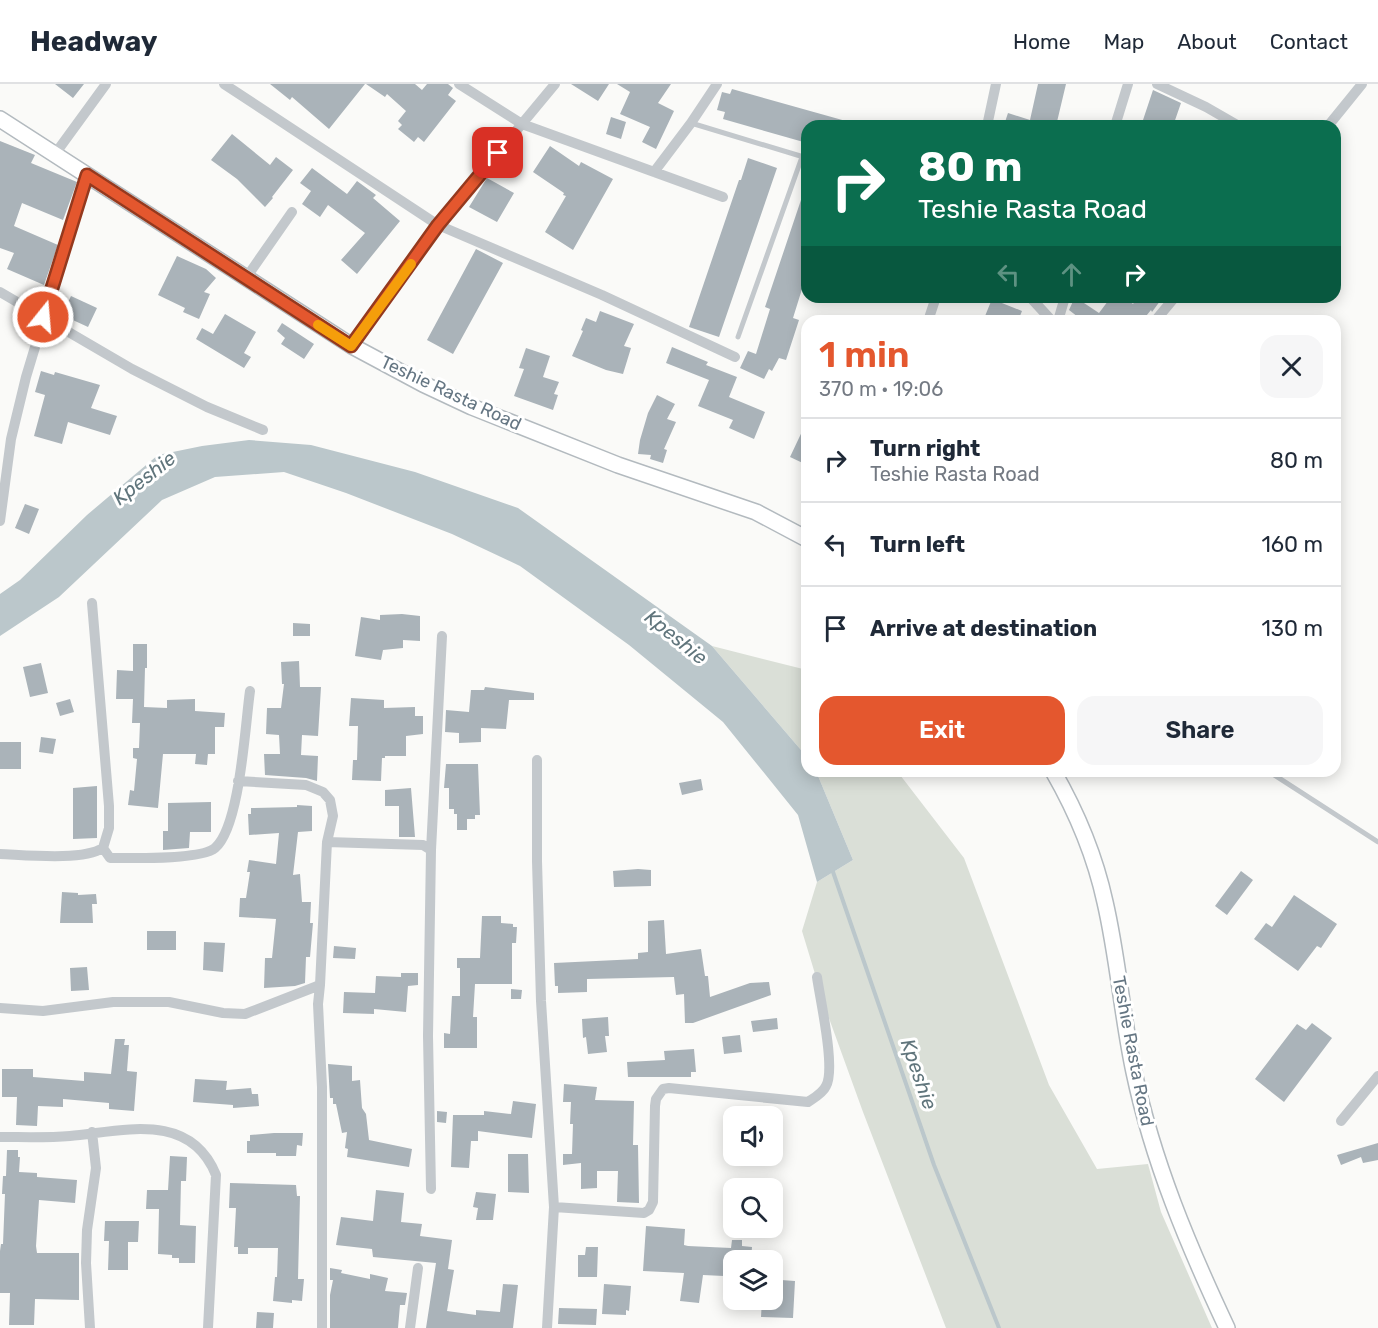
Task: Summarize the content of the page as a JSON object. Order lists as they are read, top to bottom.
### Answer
{
  "streets": {
    "main road": ["Teshie Rasta Road"]
  },
  "water": ["Kpeshie"],
  "page": {
    "header": "Headway",
    "nav": [
      "Home",
      "Map",
      "About",
      "Contact"
    ],
    "turn": ["80 m", "Teshie Rasta Road"],
    "heading": ["1 min", "370 m · 19:06"],
    "list": [
      {
        "name": "Turn right",
        "note": "Teshie Rasta Road",
        "value": "80 m"
      },
      {
        "name": "Turn left",
        "value": "160 m"
      },
      {
        "name": "Arrive at destination",
        "value": "130 m"
      }
    ],
    "buttons": ["Exit", "Share"]
  }
}
